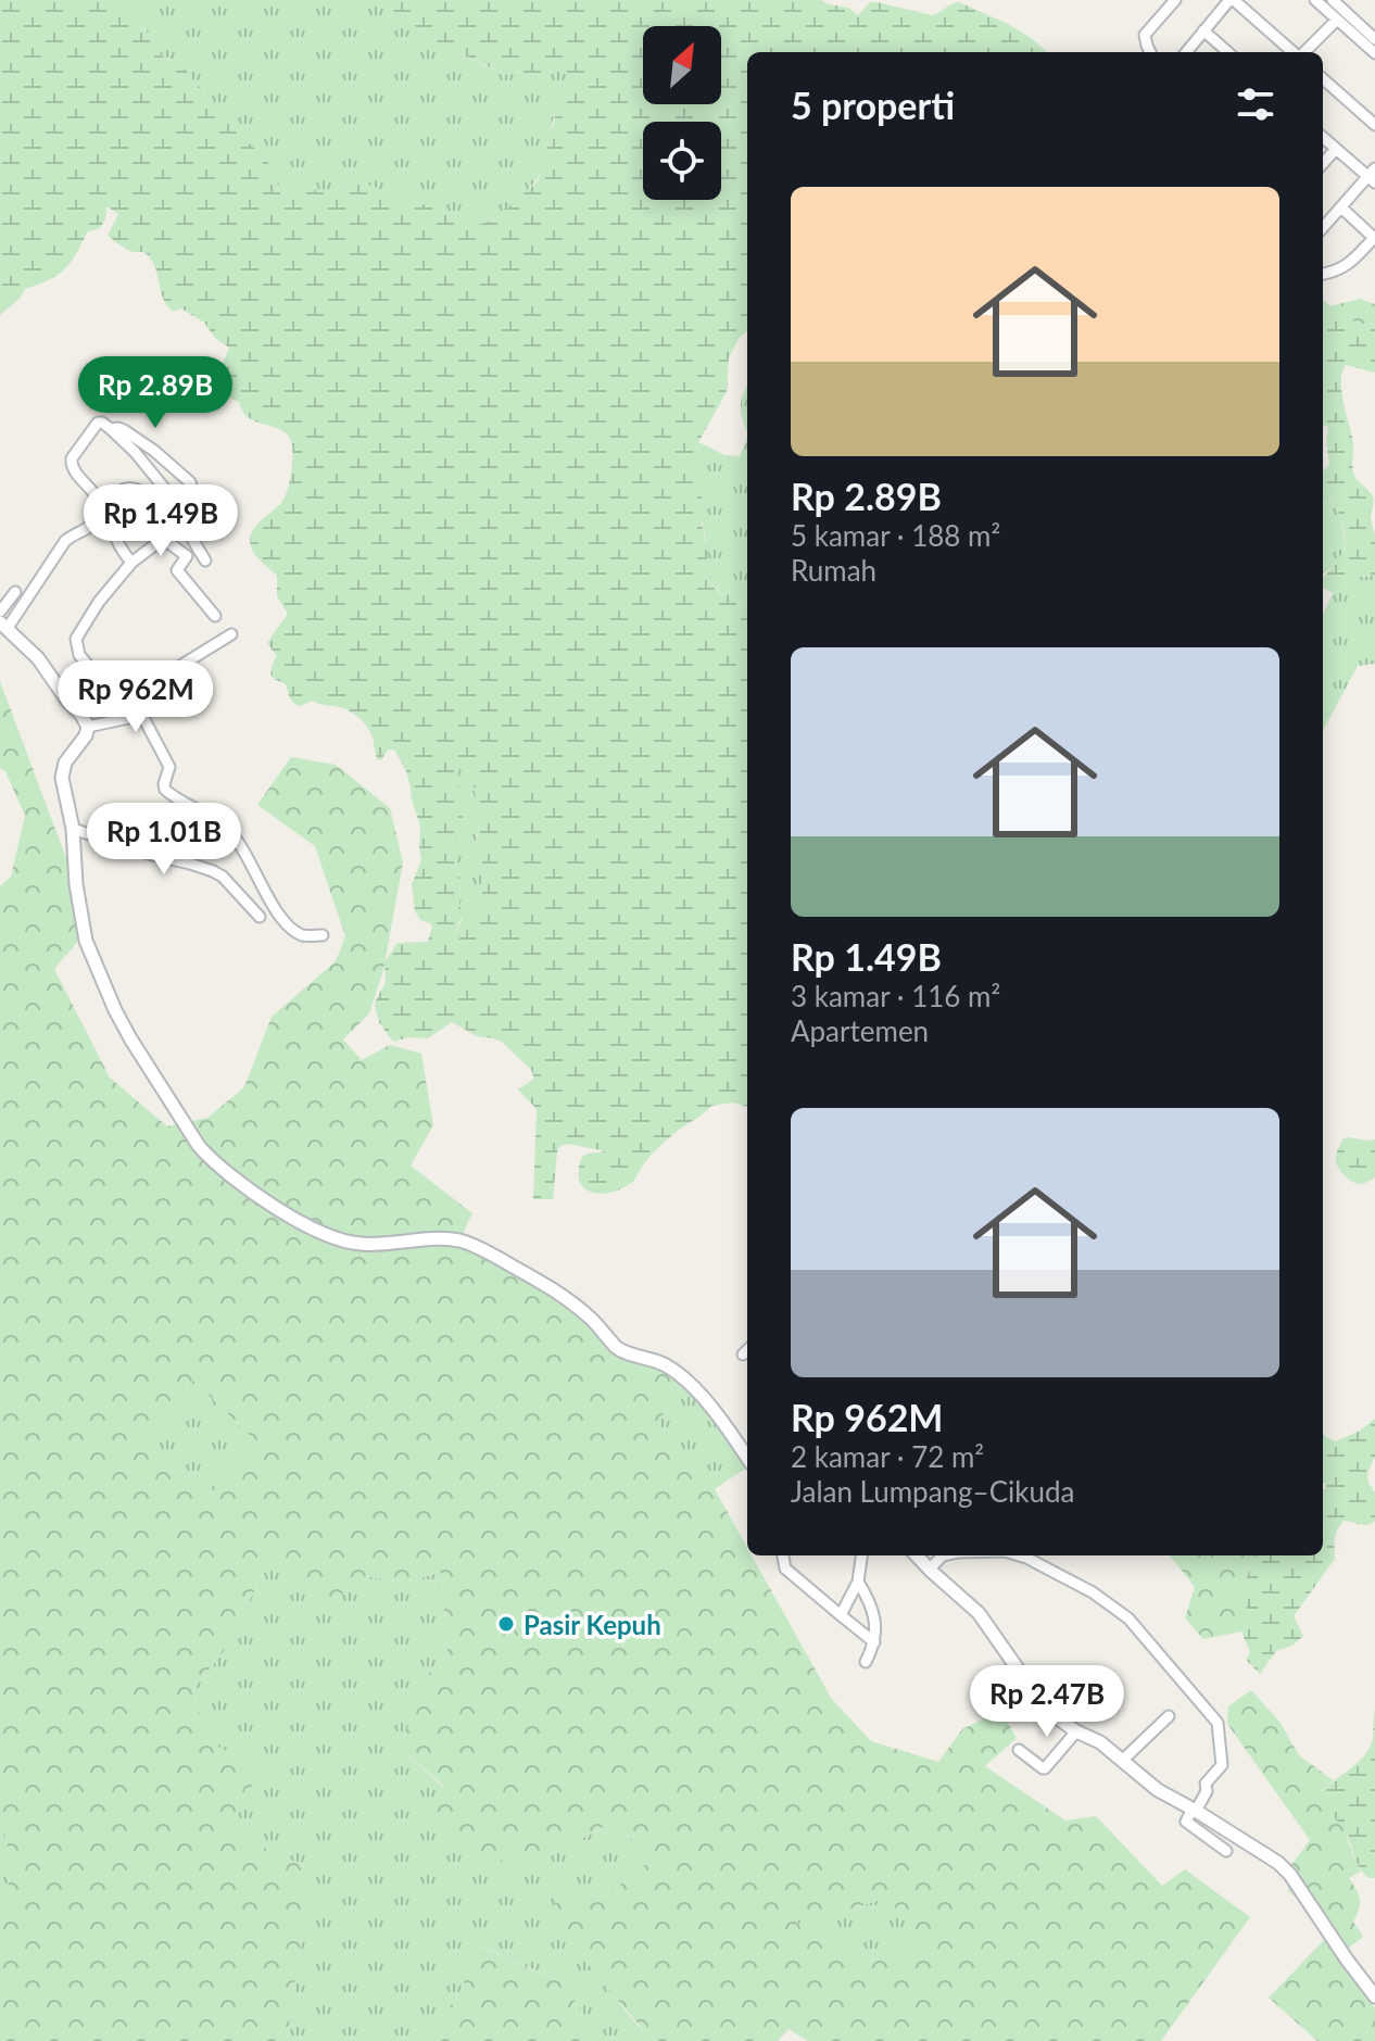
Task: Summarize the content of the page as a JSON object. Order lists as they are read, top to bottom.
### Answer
{
  "places": ["Pasir Kepuh"],
  "north": "top right",
  "page": {
    "heading": "5 properti",
    "list": [
      {
        "name": "Rp 2.89B",
        "note": "5 kamar · 188 m² · Rumah"
      },
      {
        "name": "Rp 1.49B",
        "note": "3 kamar · 116 m² · Apartemen"
      },
      {
        "name": "Rp 962M",
        "note": "2 kamar · 72 m² · Jalan Lumpang–Cikuda"
      }
    ],
    "price": [
      "Rp 2.89B",
      "Rp 1.49B",
      "Rp 962M",
      "Rp 1.01B",
      "Rp 2.47B"
    ]
  }
}
